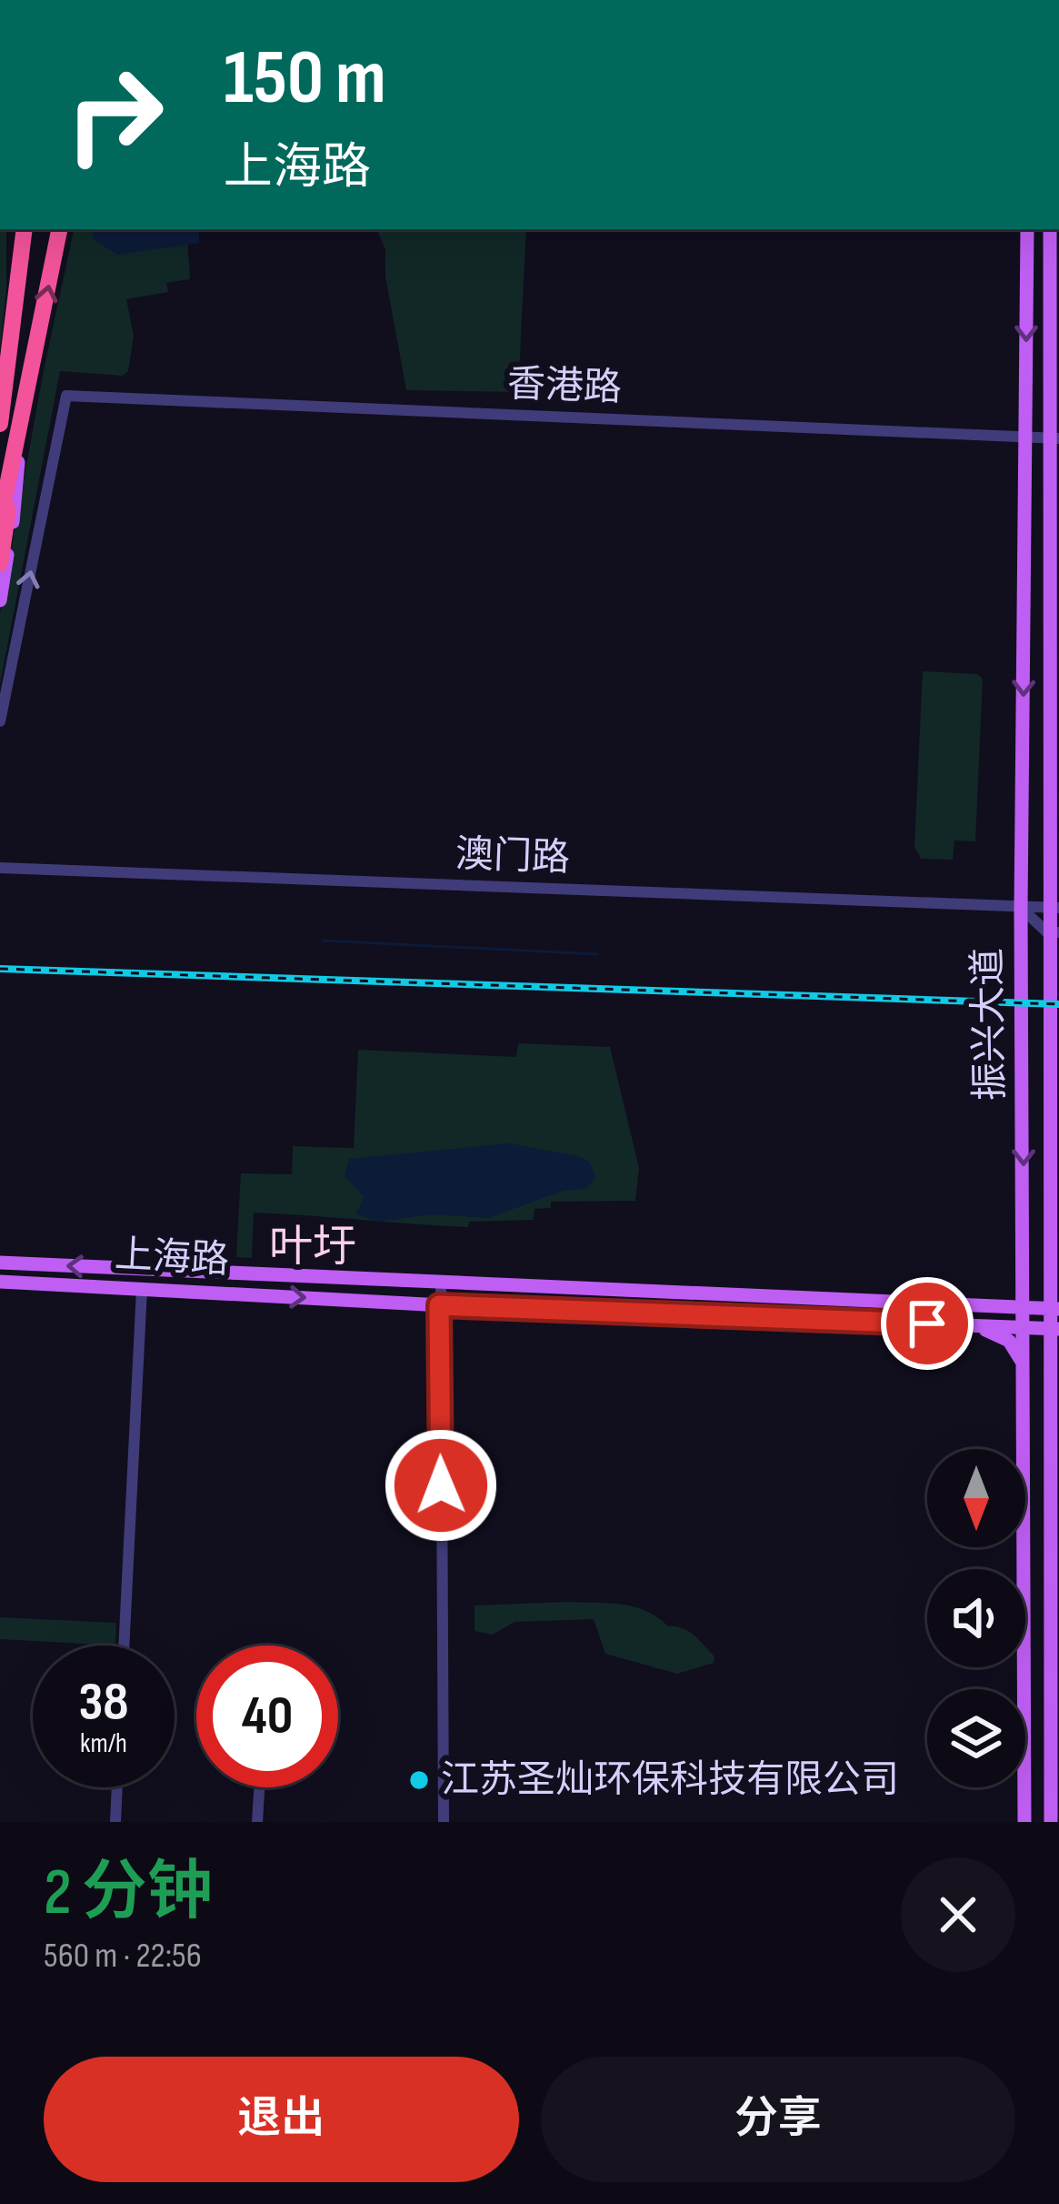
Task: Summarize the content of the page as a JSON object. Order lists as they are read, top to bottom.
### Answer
{
  "streets": {
    "main road": ["振兴大道", "上海路"],
    "street": ["香港路", "澳门路"]
  },
  "crossings": [
    ["香港路", "振兴大道"],
    ["澳门路", "振兴大道"],
    ["振兴大道", "上海路"]
  ],
  "one_way": ["香港路"],
  "districts": ["叶圩"],
  "places": ["江苏圣灿环保科技有限公司"],
  "north": "bottom",
  "page": {
    "turn": ["150 m", "上海路"],
    "speed": "38 km/h",
    "limit": "40",
    "heading": ["2 分钟", "560 m · 22:56"],
    "buttons": ["退出", "分享"]
  }
}
